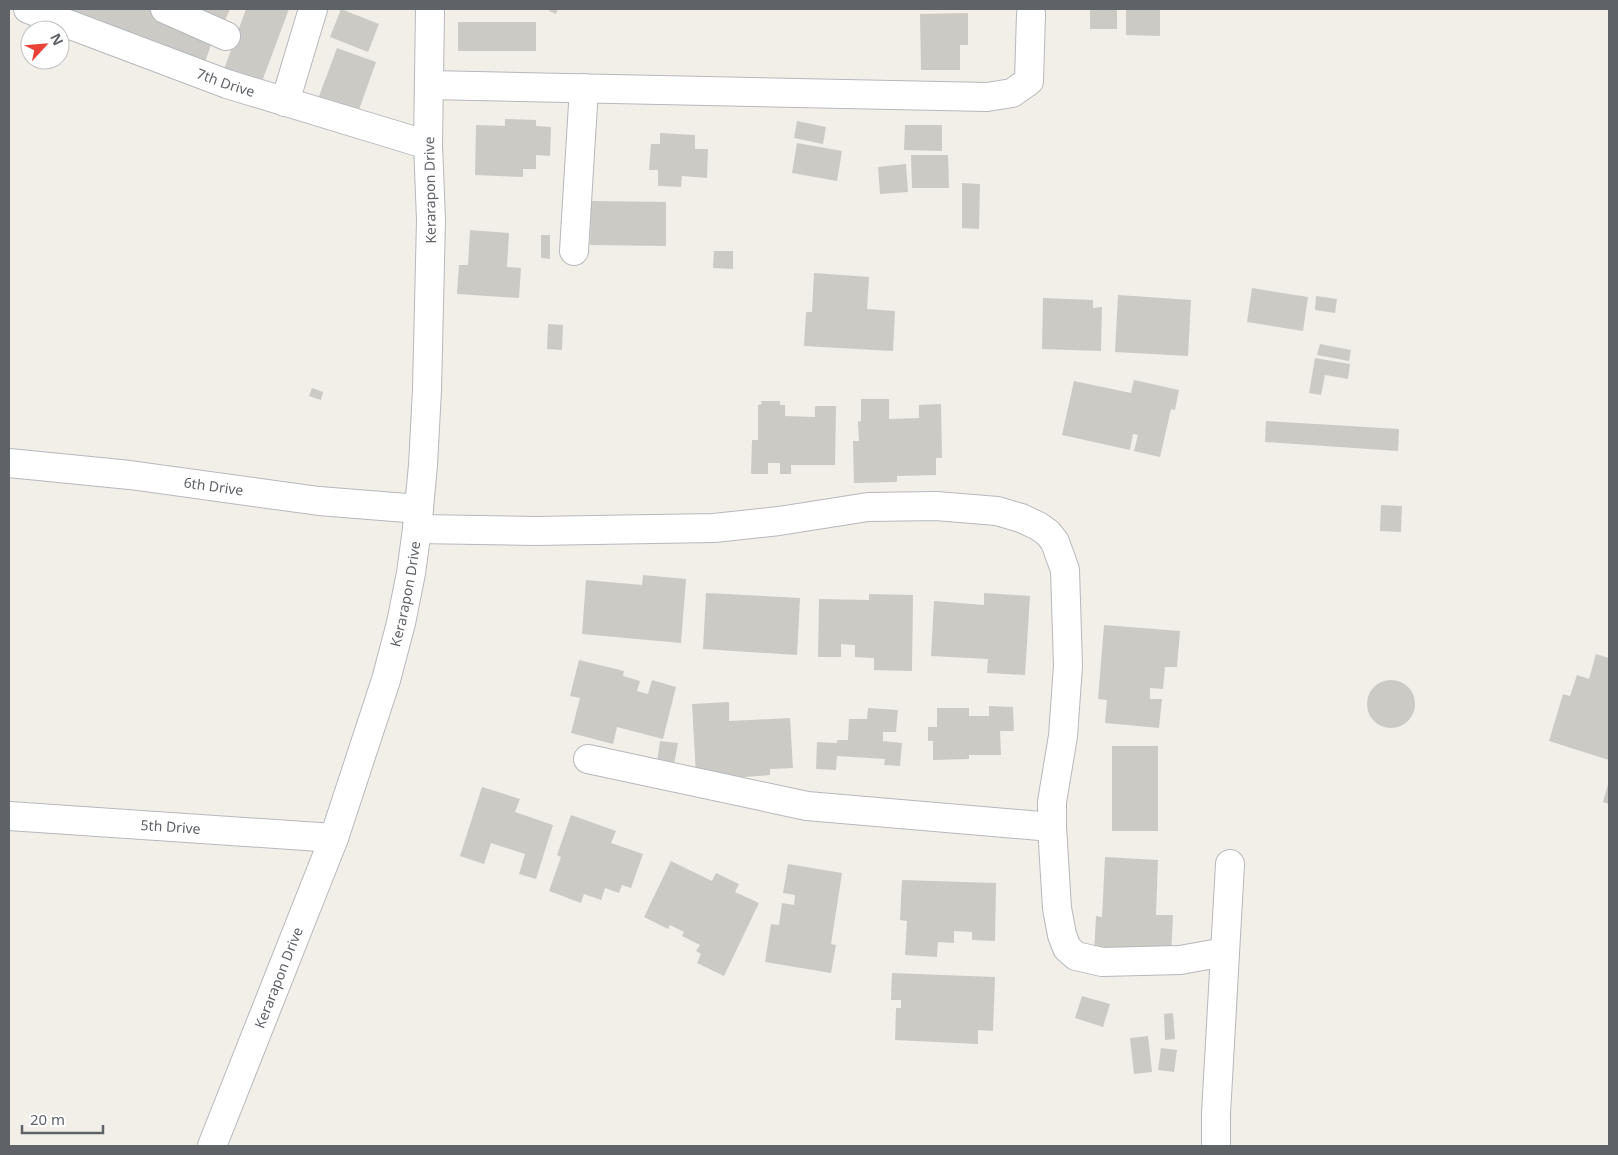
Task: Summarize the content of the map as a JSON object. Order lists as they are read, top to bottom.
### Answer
{
  "streets": {
    "street": [
      "7th Drive",
      "Kerarapon Drive",
      "6th Drive",
      "5th Drive"
    ]
  },
  "crossings": [
    ["7th Drive", "Kerarapon Drive"],
    ["Kerarapon Drive", "6th Drive"],
    ["Kerarapon Drive", "5th Drive"]
  ],
  "scale_bar": "20 m",
  "north": "top right"
}
